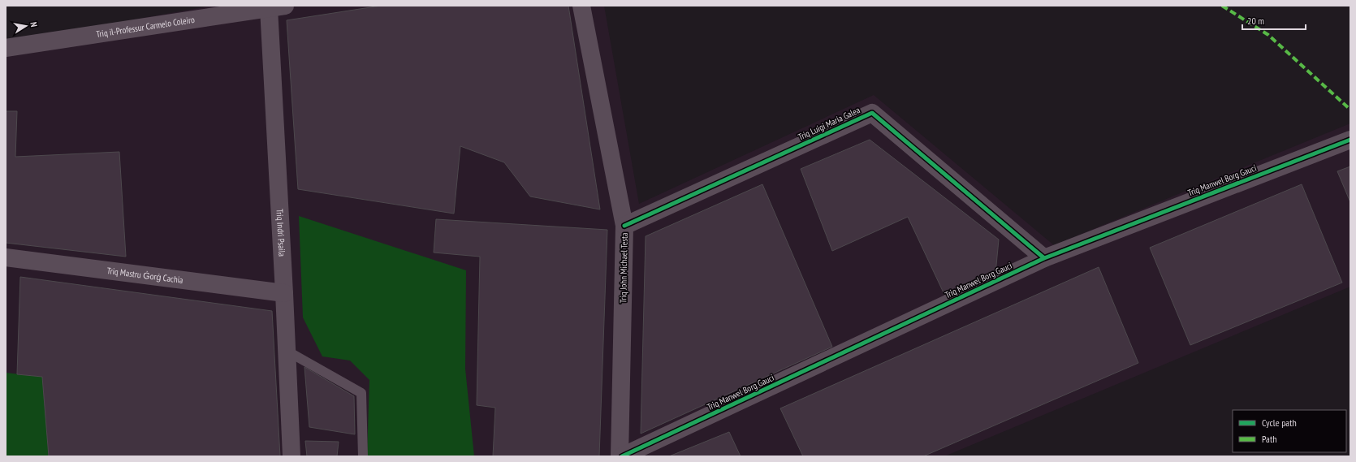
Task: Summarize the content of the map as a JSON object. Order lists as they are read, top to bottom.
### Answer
{
  "streets": {
    "street": [
      "Triq il-Professur Carmelo Coleiro",
      "Triq Luigi Maria Galea",
      "Triq Manwel Borg Gauci",
      "Triq Indrì Psaila",
      "Triq John Michael Testa",
      "Triq Mastru Ġorġ Cachia"
    ]
  },
  "crossings": [
    ["Triq il-Professur Carmelo Coleiro", "Triq Indrì Psaila"],
    ["Triq Luigi Maria Galea", "Triq Manwel Borg Gauci"],
    ["Triq Luigi Maria Galea", "Triq John Michael Testa"],
    ["Triq Indrì Psaila", "Triq Mastru Ġorġ Cachia"]
  ],
  "legend": ["Cycle path", "Path"],
  "scale_bar": "20 m",
  "north": "right"
}
